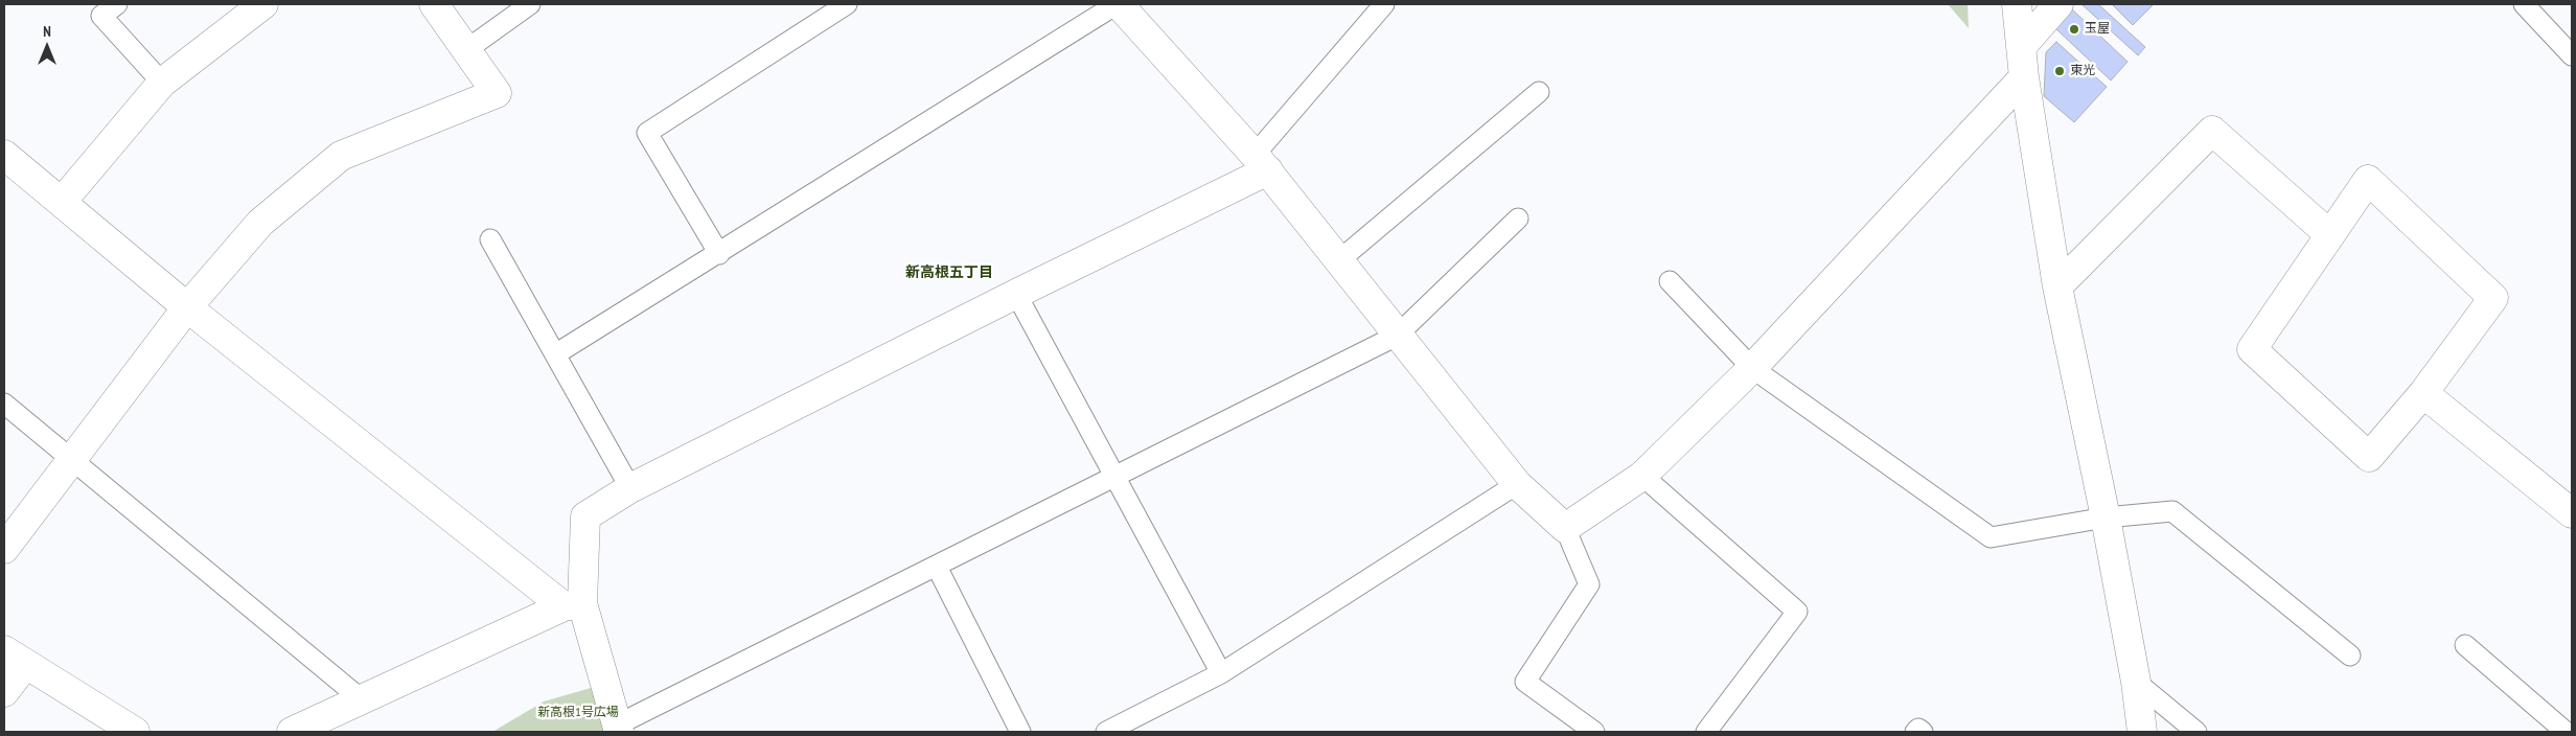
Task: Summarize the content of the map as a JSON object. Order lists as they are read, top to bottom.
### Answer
{
  "districts": ["新高根五丁目"],
  "parks": ["新高根1号広場"],
  "places": ["玉屋", "東光"],
  "north": "top"
}
